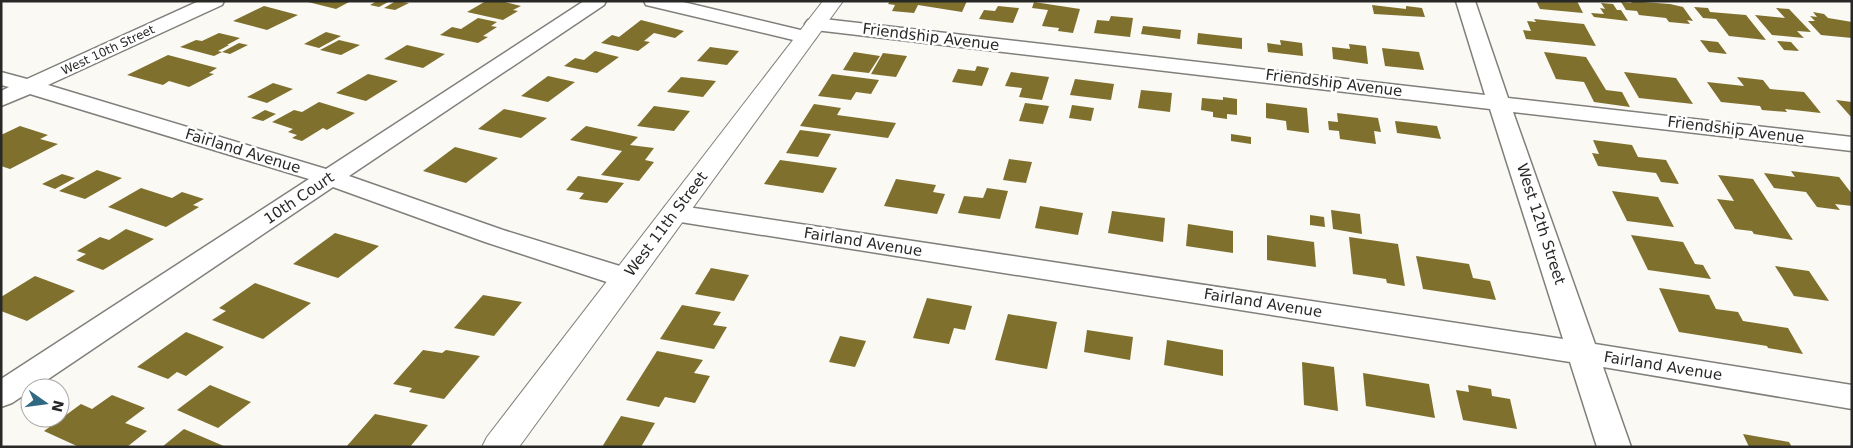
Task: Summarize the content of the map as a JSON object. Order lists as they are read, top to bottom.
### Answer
{
  "streets": {
    "main road": ["West 11th Street"],
    "street": [
      "Friendship Avenue",
      "West 10th Street",
      "Fairland Avenue",
      "10th Court",
      "West 12th Street"
    ]
  },
  "crossings": [
    ["Friendship Avenue", "West 11th Street"],
    ["Friendship Avenue", "West 12th Street"],
    ["West 10th Street", "Fairland Avenue"],
    ["Fairland Avenue", "10th Court"],
    ["Fairland Avenue", "West 11th Street"],
    ["Fairland Avenue", "West 12th Street"]
  ],
  "north": "right"
}
